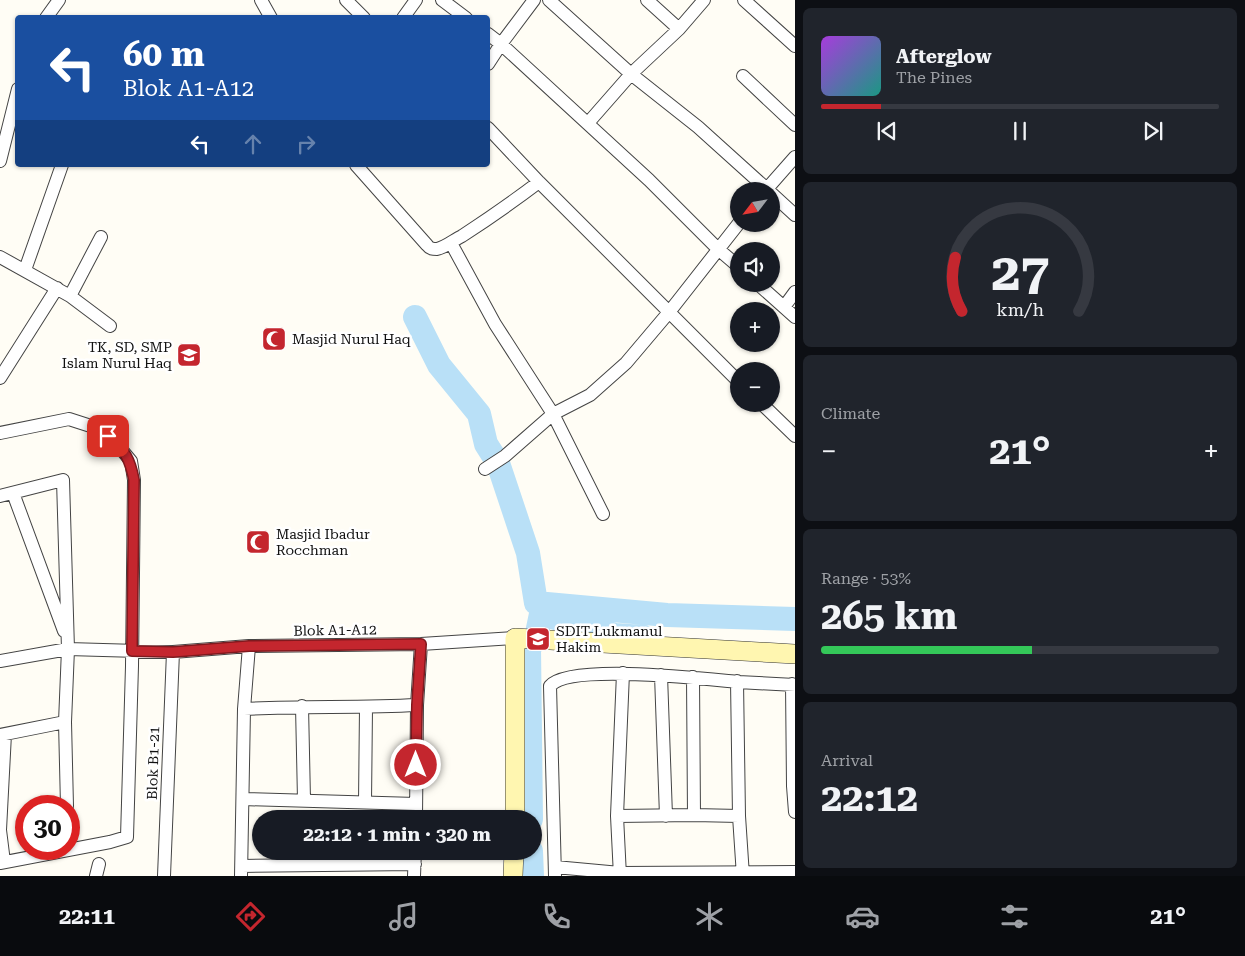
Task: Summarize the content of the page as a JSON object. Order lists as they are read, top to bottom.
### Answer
{
  "streets": {
    "street": ["Blok A1-A12", "Blok B1-21"]
  },
  "crossings": [
    ["Blok A1-A12", "Blok B1-21"]
  ],
  "places": {
    "mosque": ["Masjid Nurul Haq", "Masjid Ibadur Rocchman"],
    "school or university": ["TK, SD, SMP Islam Nurul Haq", "SDIT Lukmanul Hakim"]
  },
  "north": "bottom left",
  "page": {
    "turn": ["60 m", "Blok A1-A12"],
    "song": ["Afterglow", "The Pines"],
    "map_buttons": ["+", "−"],
    "tile": [
      "Climate",
      ["Range · 53%", "265 km"],
      ["Arrival", "22:12"]
    ],
    "heat": ["−", "21°", "+"],
    "limit": "30",
    "trip": "22:12 · 1 min · 320 m",
    "tabs": ["22:11", "21°"],
    "gauge": ["27", "km/h"]
  }
}
